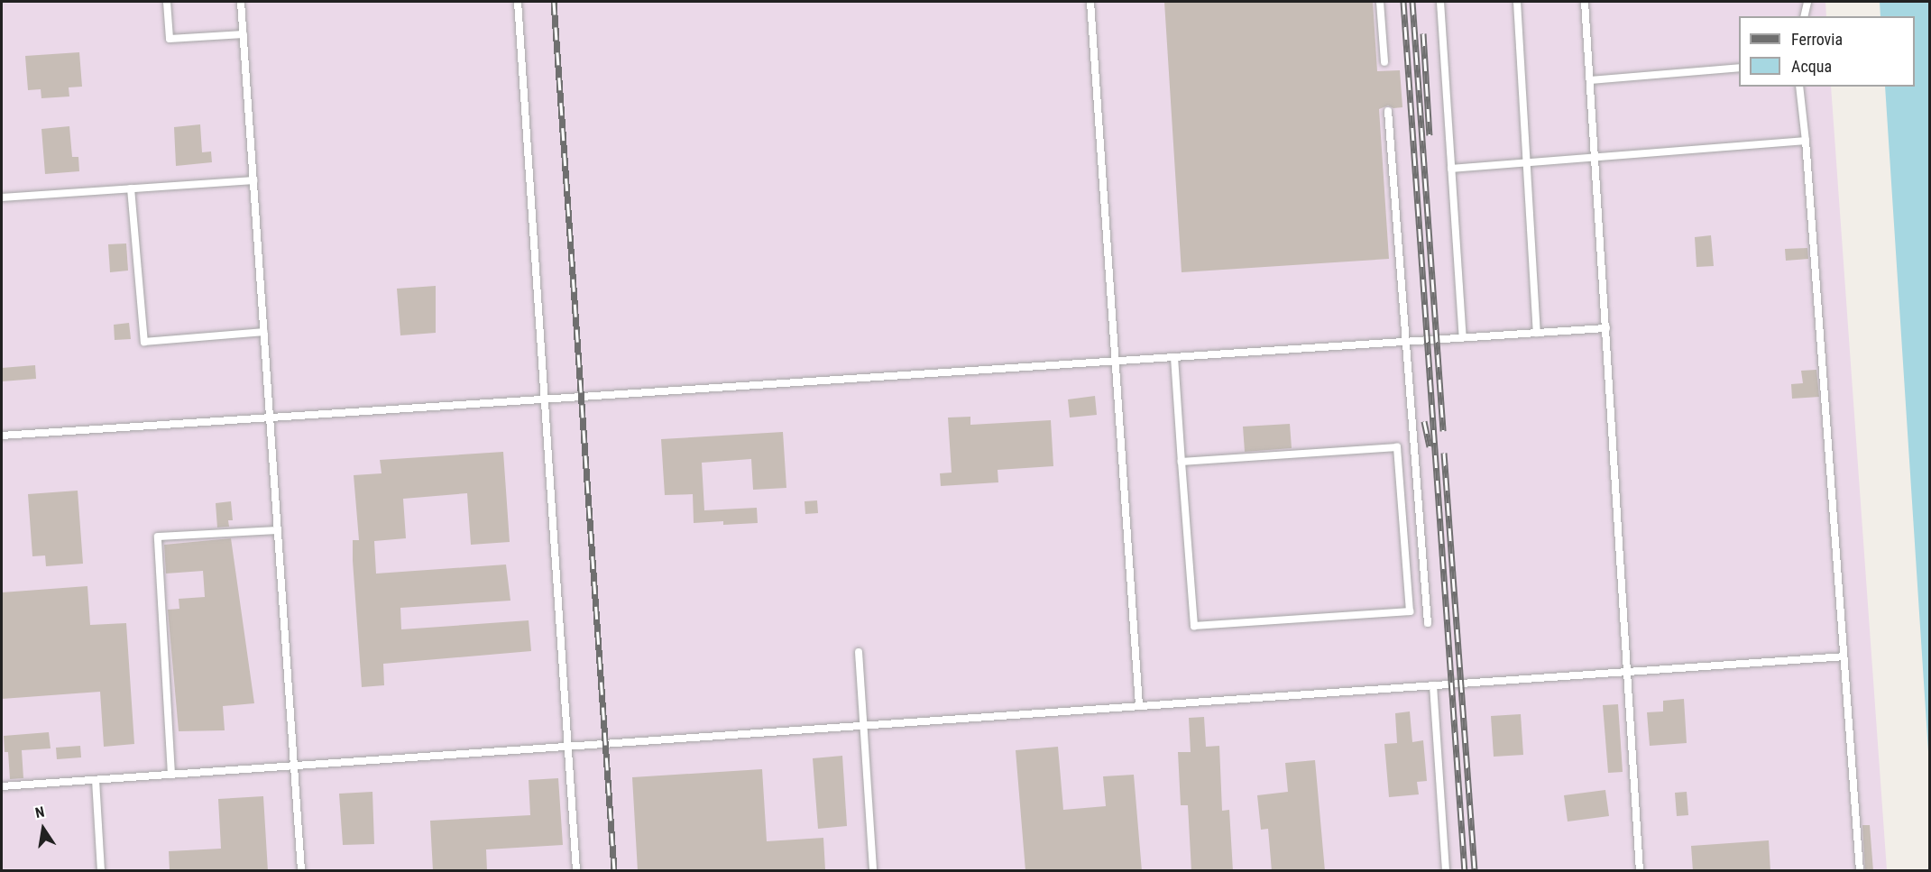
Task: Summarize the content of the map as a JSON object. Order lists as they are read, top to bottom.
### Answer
{
  "legend": ["Ferrovia", "Acqua"],
  "north": "top"
}
